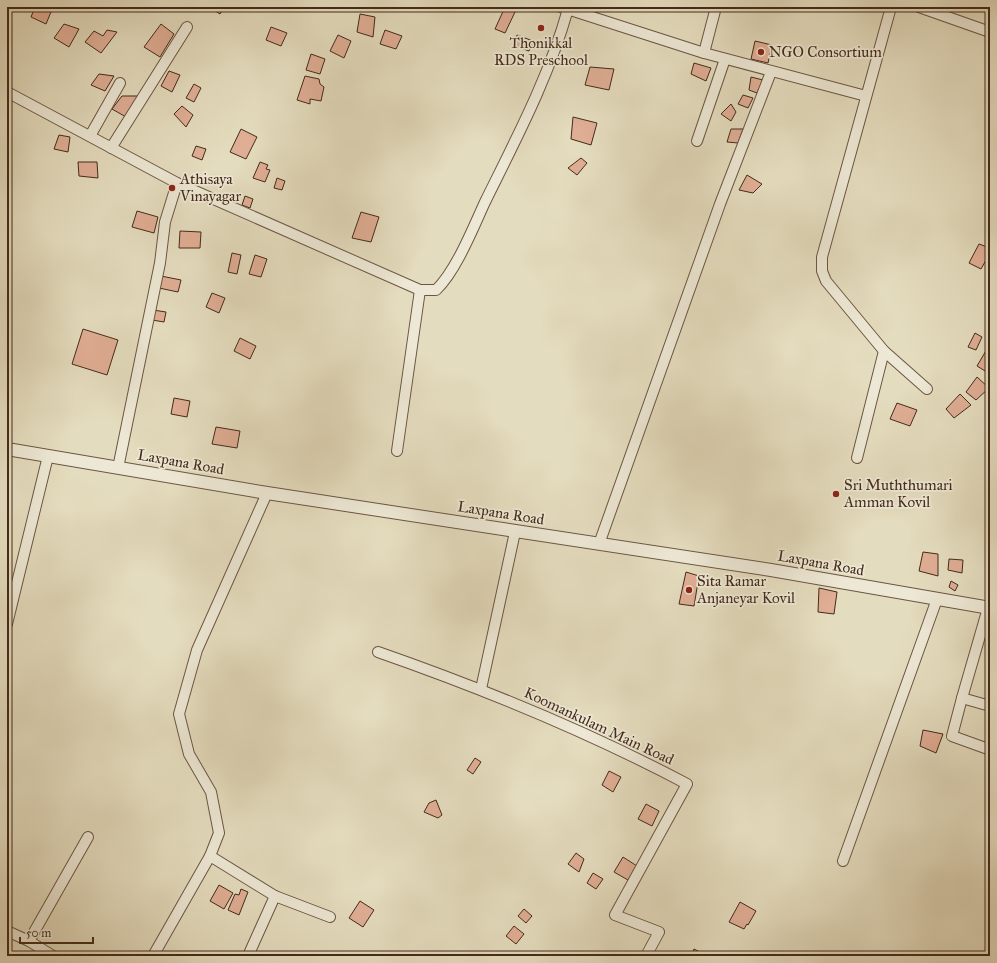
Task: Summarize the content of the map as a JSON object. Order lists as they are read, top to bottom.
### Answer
{
  "streets": {
    "street": ["Laxpana Road", "Koomankulam Main Road"]
  },
  "places": [
    "Thonikkal RDS Preschool",
    "NGO Consortium",
    "Athisaya Vinayagar",
    "Sri Muththumari Amman Kovil",
    "Sita Ramar Anjaneyar Kovil"
  ],
  "scale_bar": "50 m"
}
